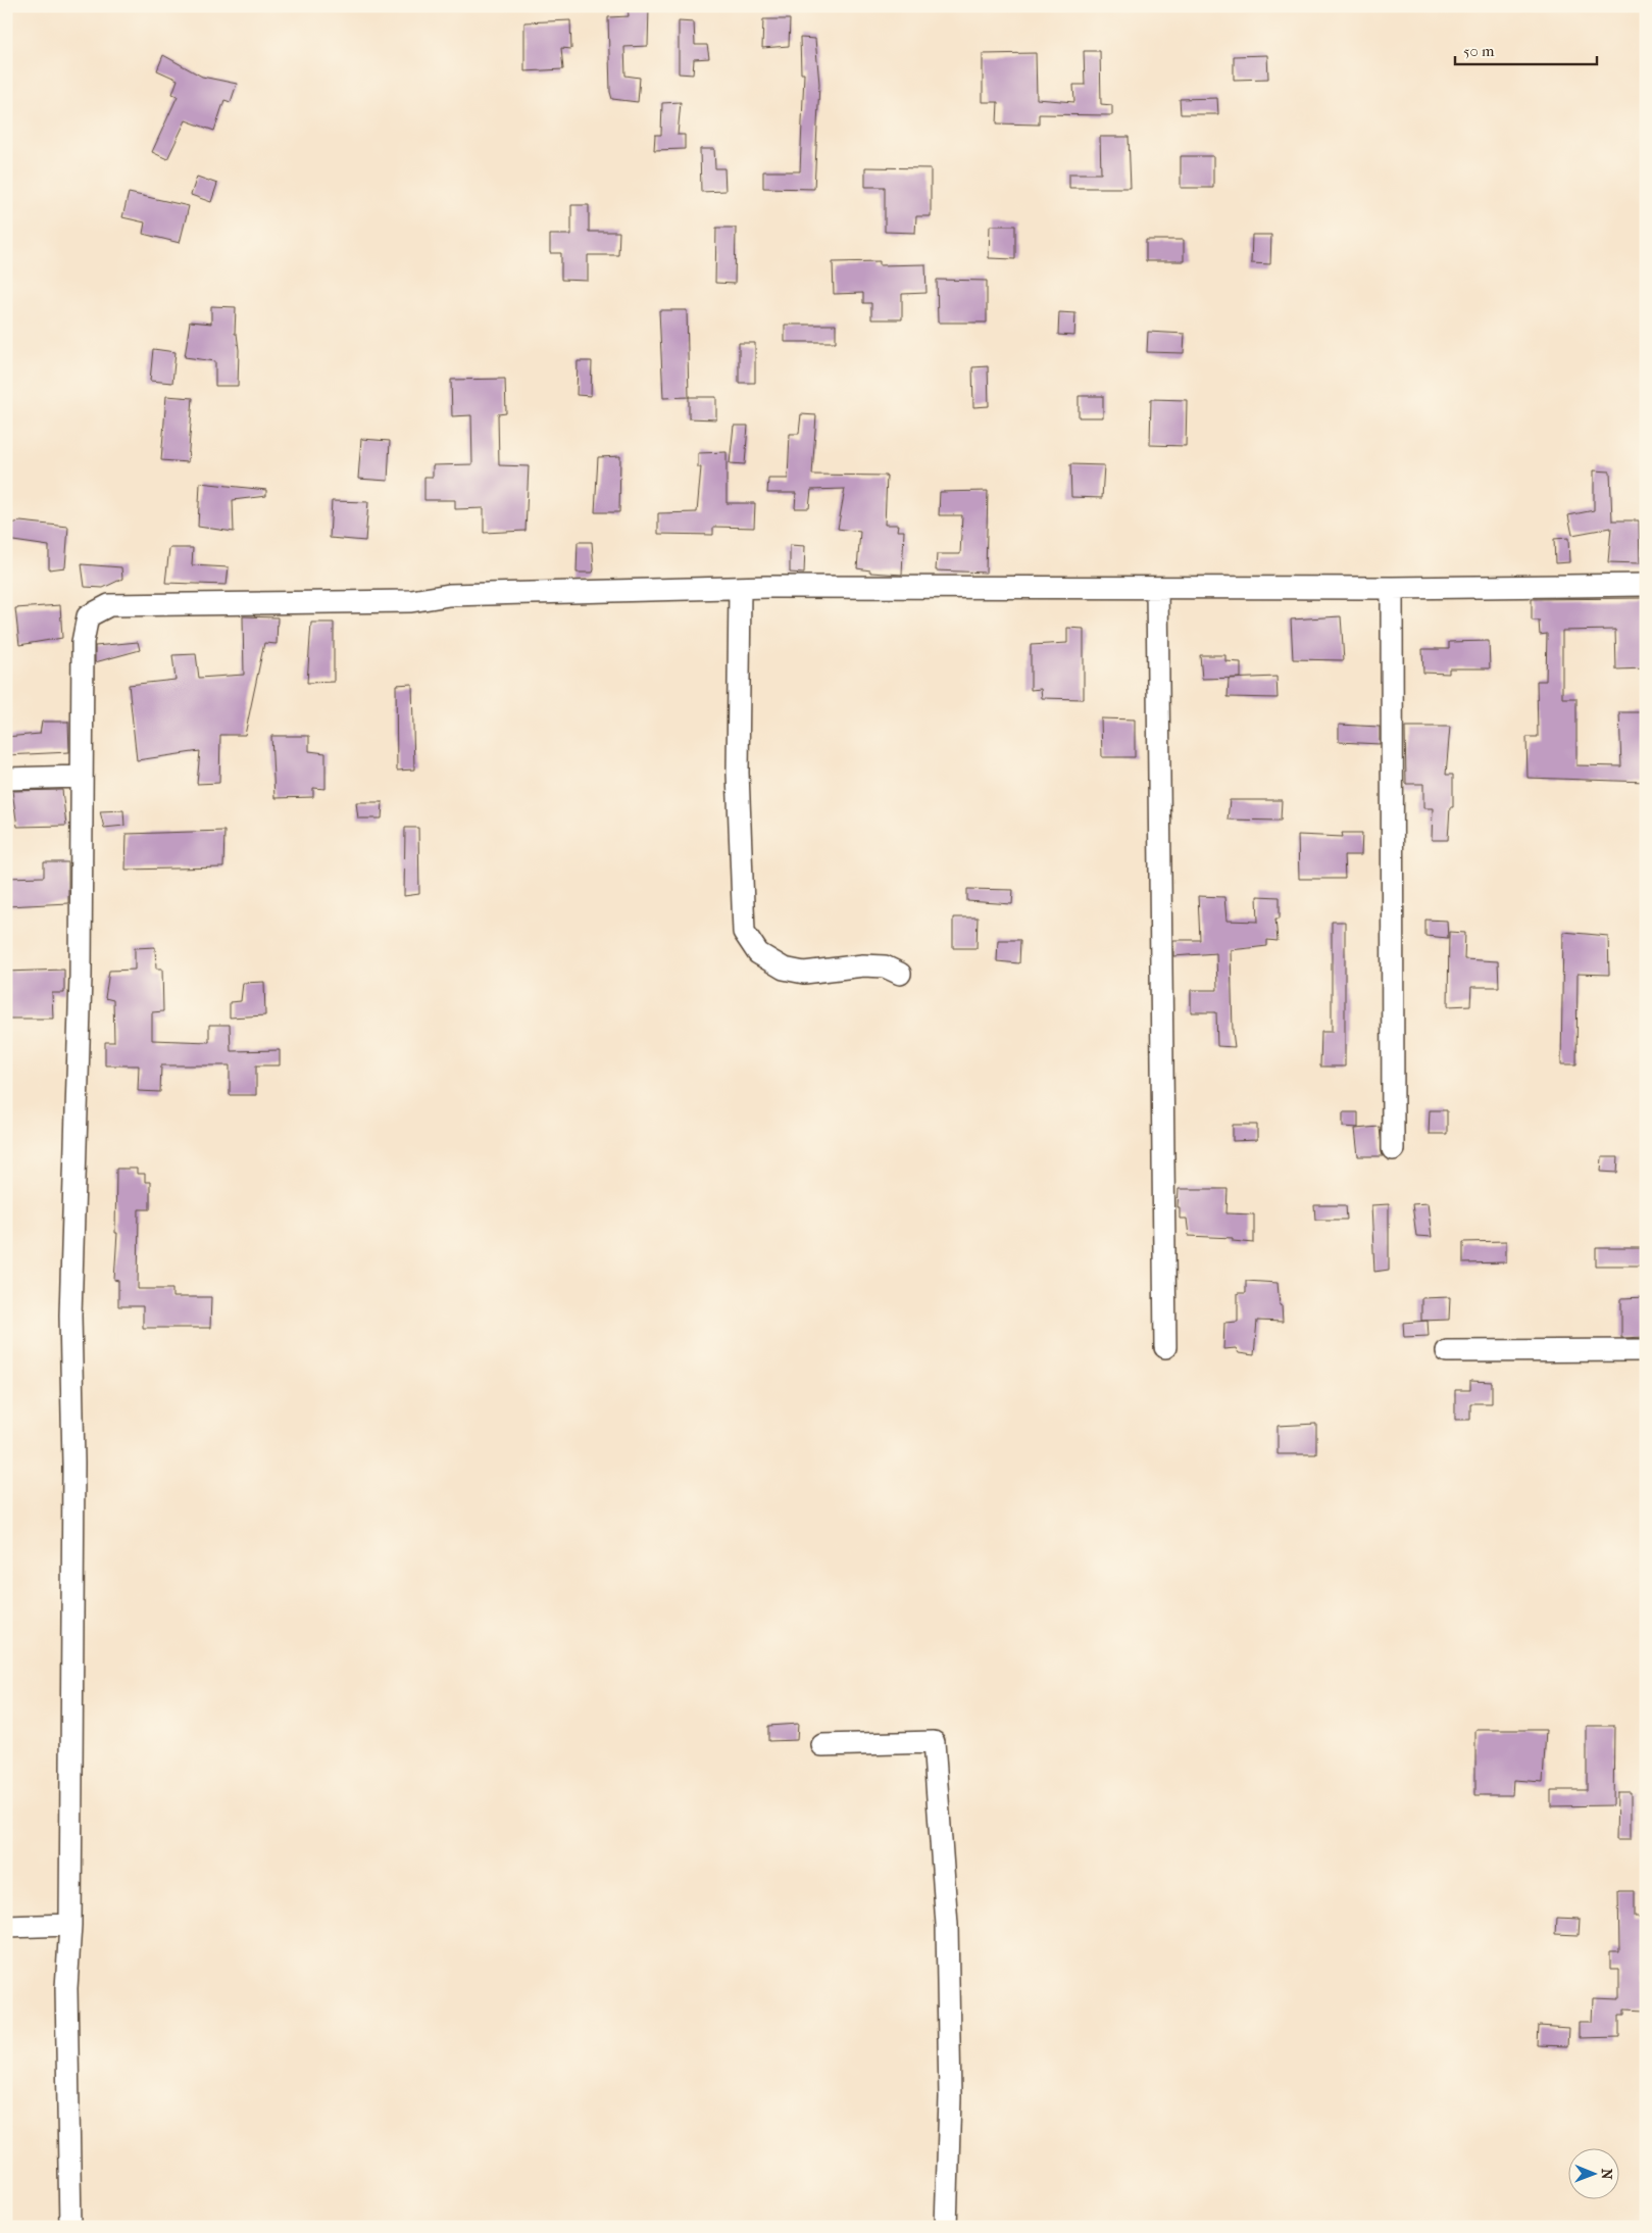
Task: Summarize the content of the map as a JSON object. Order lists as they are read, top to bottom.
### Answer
{
  "scale_bar": "50 m",
  "north": "right"
}
